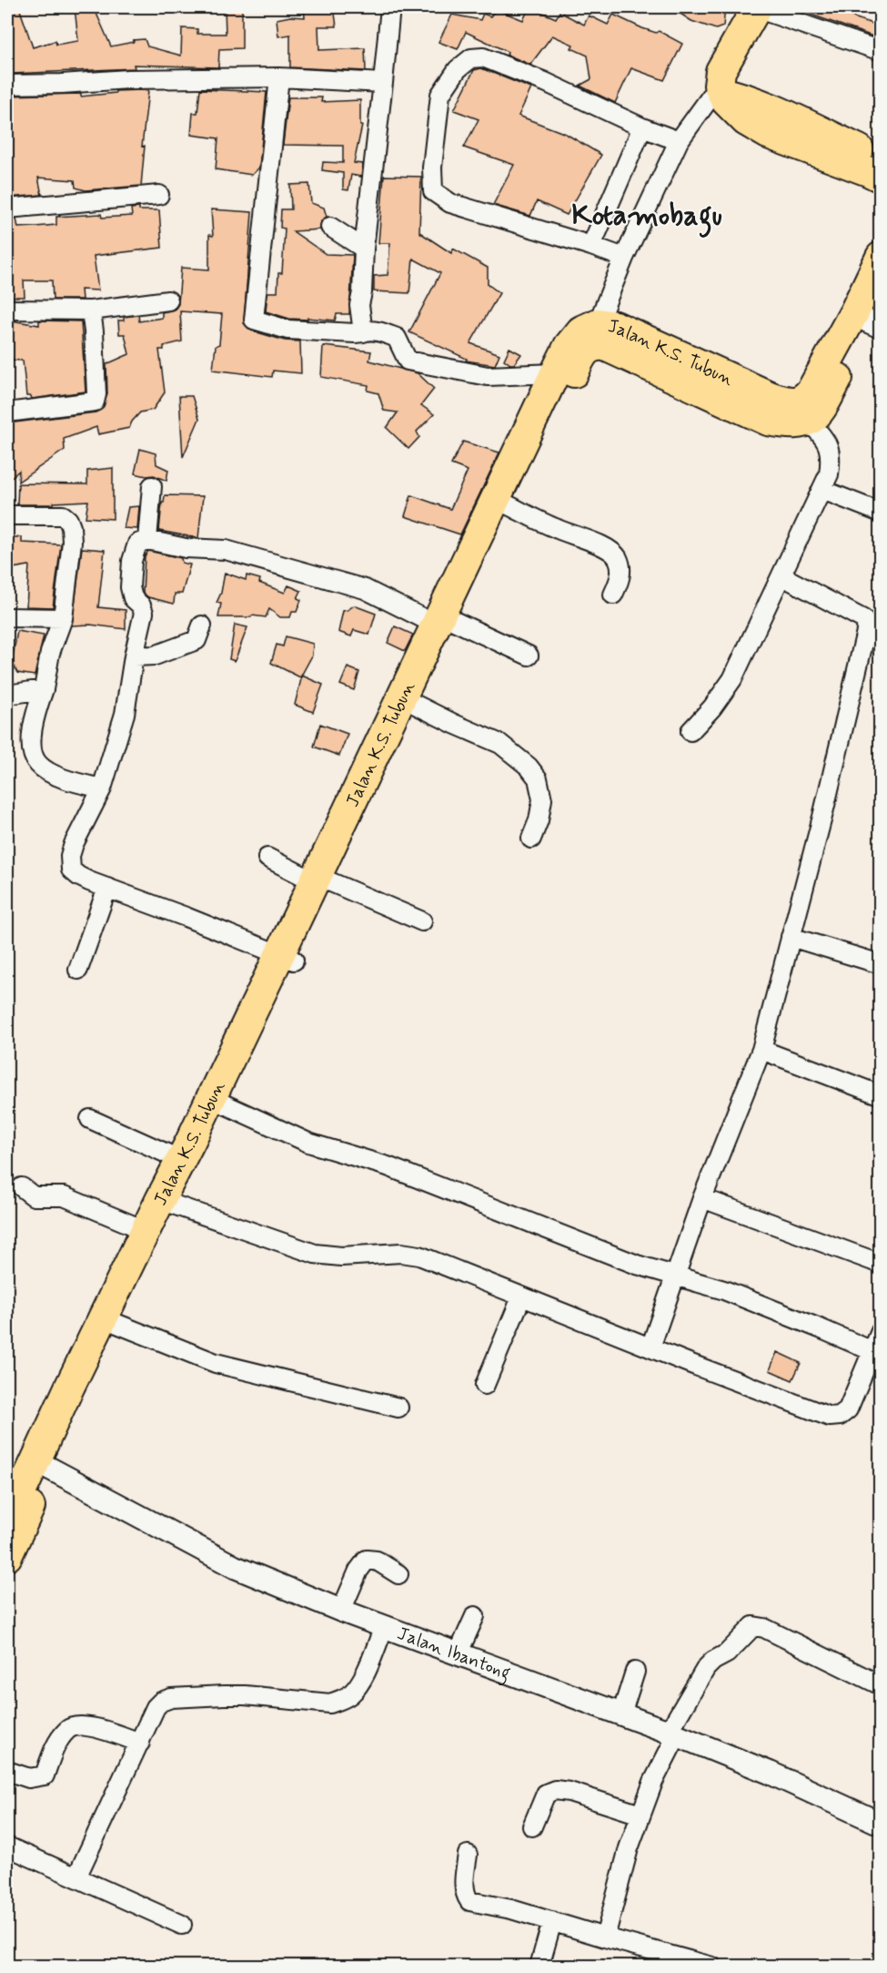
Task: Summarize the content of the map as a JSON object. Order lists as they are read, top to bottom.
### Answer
{
  "streets": {
    "highway": ["Jalan K.S. Tubun"],
    "street": ["Jalan Ibantong"]
  },
  "crossings": [
    ["Jalan K.S. Tubun", "Jalan Ibantong"]
  ],
  "districts": ["Kotamobagu"]
}
